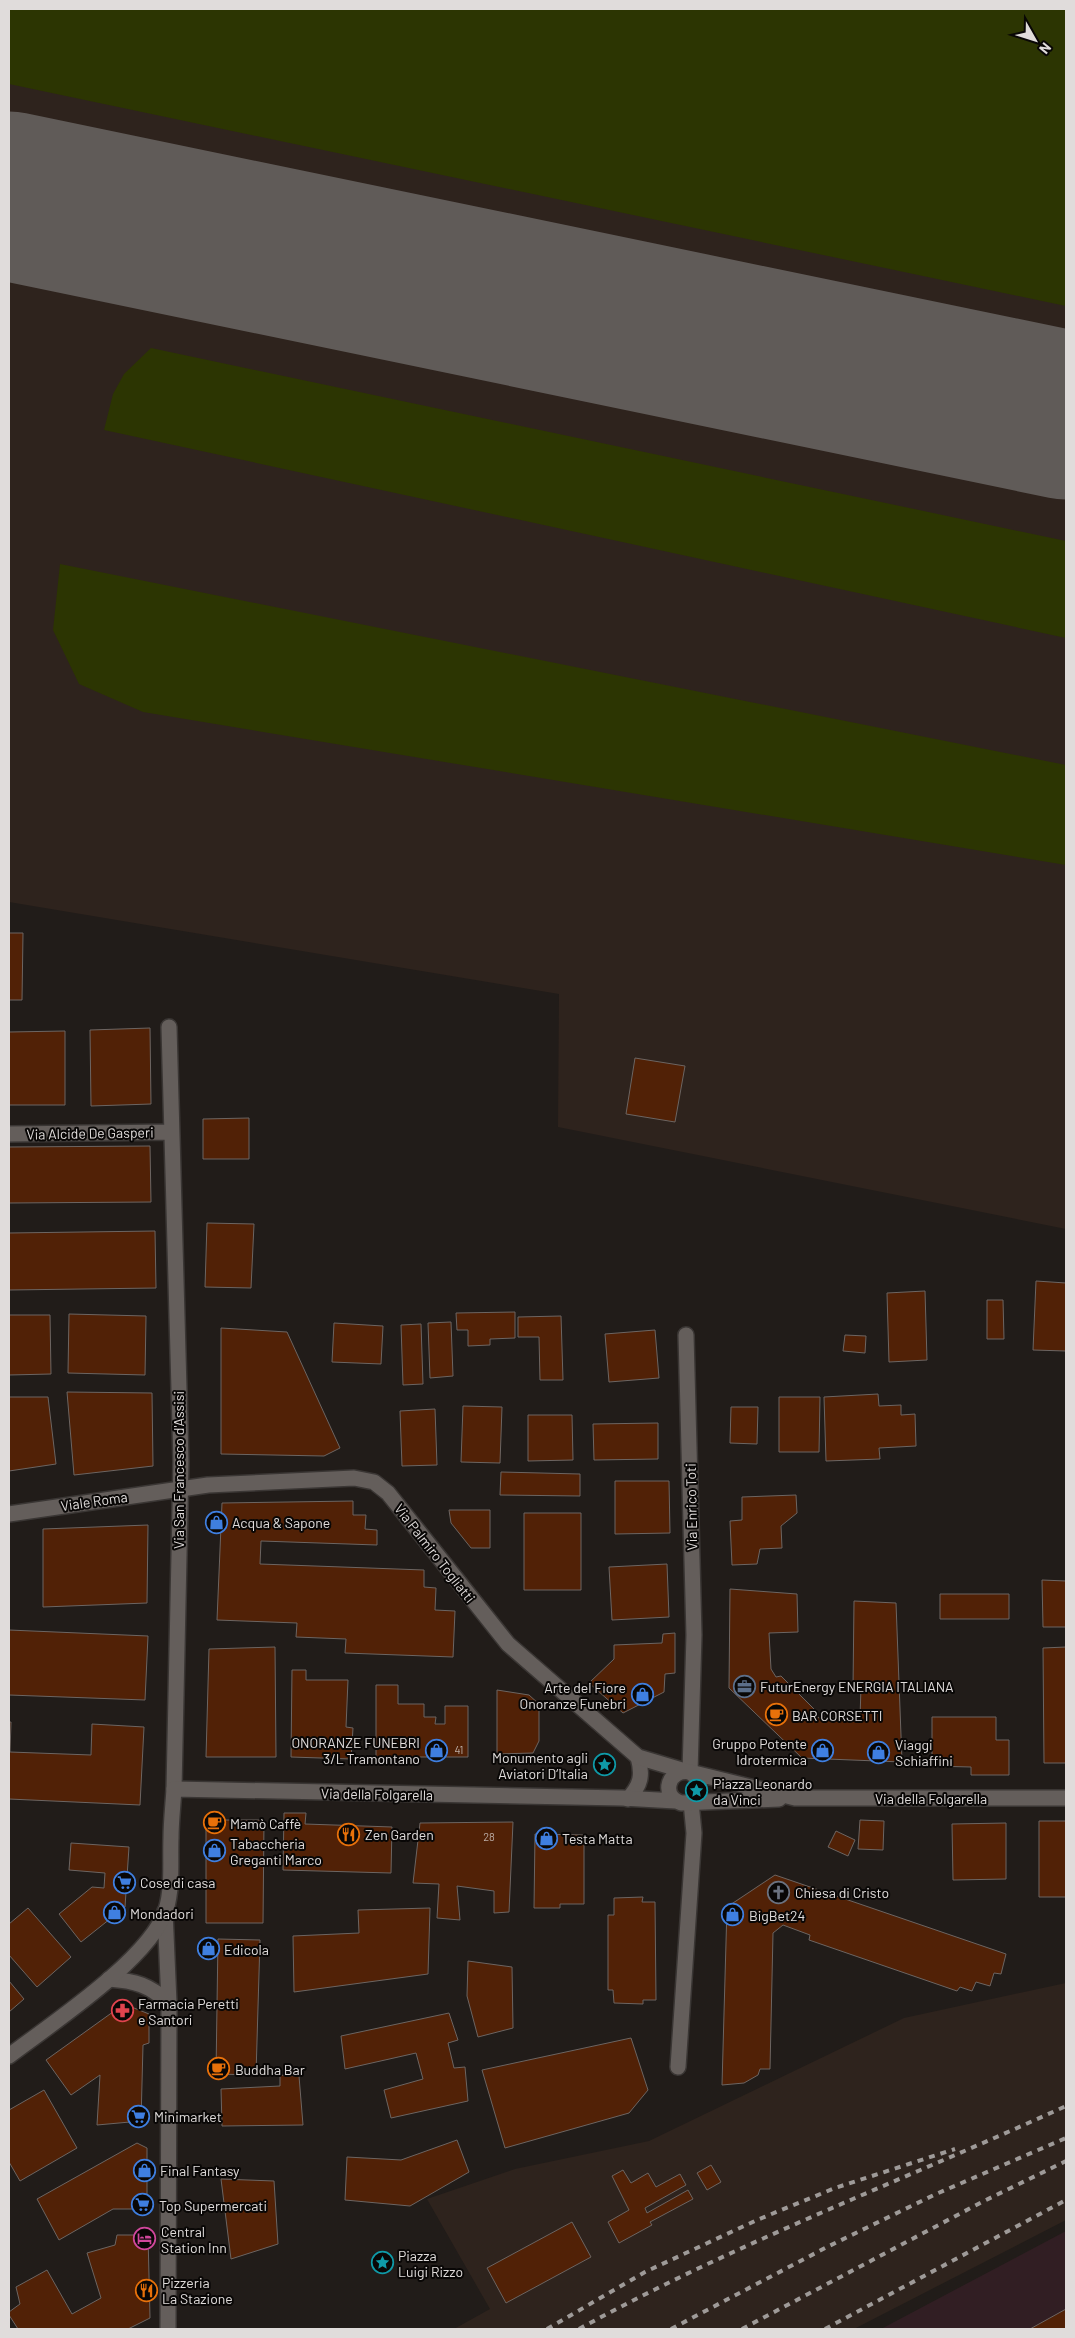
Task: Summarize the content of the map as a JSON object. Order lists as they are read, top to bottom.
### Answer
{
  "streets": {
    "street": [
      "Via Alcide De Gasperi",
      "Via San Francesco d'Assisi",
      "Viale Roma",
      "Via Enrico Toti",
      "Via Palmiro Togliatti",
      "Via della Folgarella"
    ]
  },
  "crossings": [
    ["Via Alcide De Gasperi", "Via San Francesco d'Assisi"],
    ["Via San Francesco d'Assisi", "Viale Roma"],
    ["Via San Francesco d'Assisi", "Via Palmiro Togliatti"],
    ["Via San Francesco d'Assisi", "Via della Folgarella"],
    ["Viale Roma", "Via Palmiro Togliatti"]
  ],
  "places": {
    "shop": [
      "Acqua & Sapone",
      "Arte del Fiore Onoranze Funebri",
      "ONORANZE FUNEBRI 3/L Tramontano",
      "Gruppo Potente Idrotermica",
      "Viaggi Schiaffini",
      "Testa Matta",
      "Tabaccheria Greganti Marco",
      "Mondadori",
      "BigBet24",
      "Edicola",
      "Final Fantasy"
    ],
    "office": ["FuturEnergy ENERGIA ITALIANA"],
    "cafe": ["BAR CORSETTI", "Mamò Caffè", "Buddha Bar"],
    "place": ["Monumento agli Aviatori D’Italia", "Piazza Leonardo da Vinci", "Piazza Luigi Rizzo"],
    "restaurant": ["Zen Garden", "Pizzeria La Stazione"],
    "supermarket": ["Cose di casa", "Minimarket", "Top Supermercati"],
    "church": ["Chiesa di Cristo"],
    "pharmacy": ["Farmacia Peretti e Santori"],
    "hotel": ["Central Station Inn"]
  },
  "house_numbers": ["41", "28"],
  "north": "bottom right"
}
